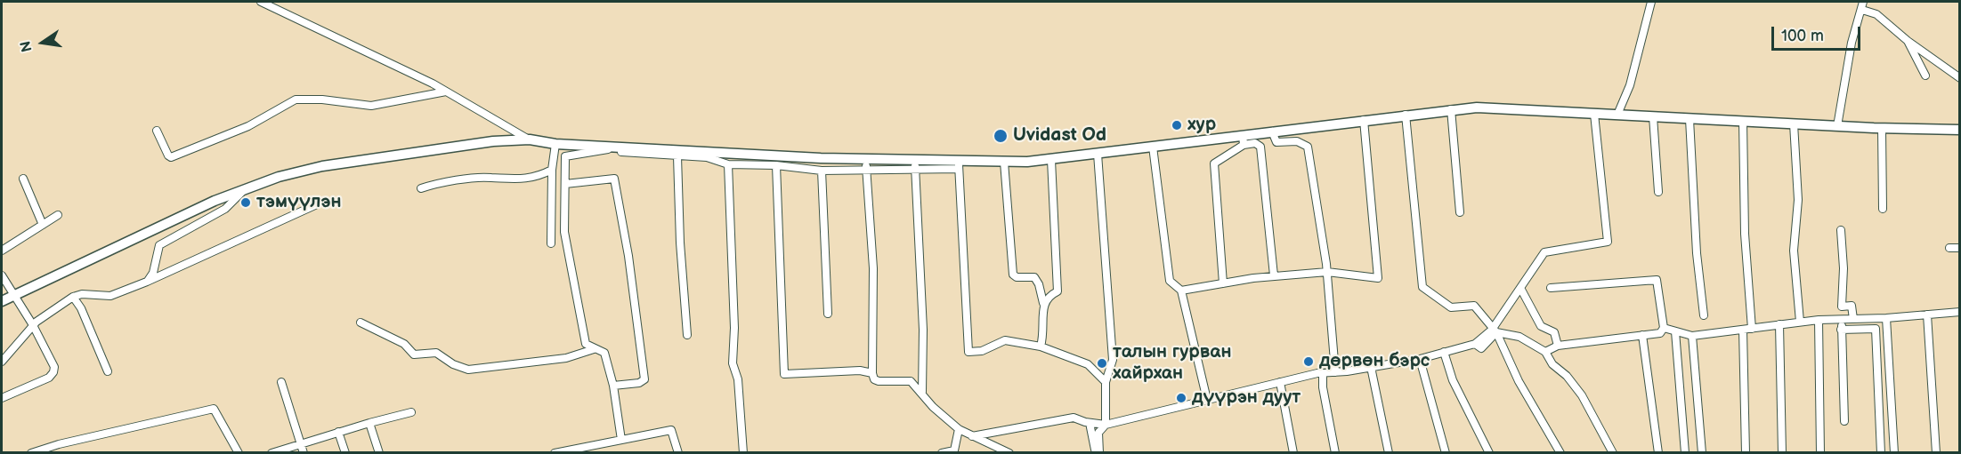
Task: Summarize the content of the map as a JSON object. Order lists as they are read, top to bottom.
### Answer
{
  "places": [
    "хур",
    "Uvidast Od",
    "тэмүүлэн",
    "дөрвөн бэрс",
    "талын гурван хайрхан",
    "дүүрэн дуут"
  ],
  "scale_bar": "100 m",
  "north": "left"
}
